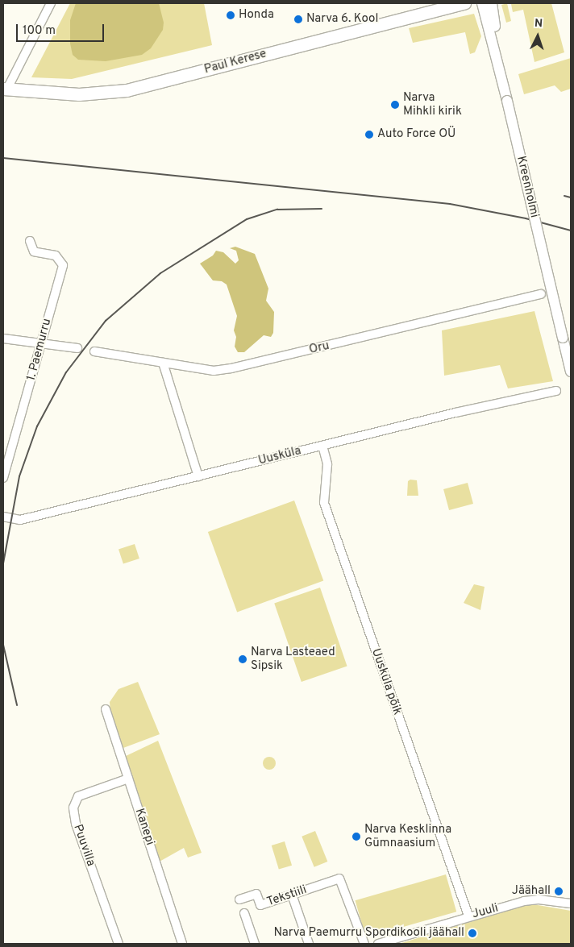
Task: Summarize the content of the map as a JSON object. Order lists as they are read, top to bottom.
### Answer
{
  "streets": {
    "highway": ["Paul Kerese"],
    "main road": ["Kreenholmi"],
    "street": [
      "Oru",
      "1. Paemurru",
      "Uusküla",
      "Uusküla põik",
      "Kanepi",
      "Puuvilla",
      "Tekstiili",
      "Juuli"
    ]
  },
  "crossings": [
    ["Uusküla", "Uusküla põik"],
    ["Uusküla põik", "Juuli"],
    ["Kanepi", "Puuvilla"]
  ],
  "places": [
    "Honda",
    "Narva 6. Kool",
    "Narva Mihkli kirik",
    "Auto Force OÜ",
    "Narva Lasteaed Sipsik",
    "Narva Kesklinna Gümnaasium",
    "Jäähall",
    "Narva Paemurru Spordikooli jäähall"
  ],
  "scale_bar": "100 m",
  "north": "top"
}
